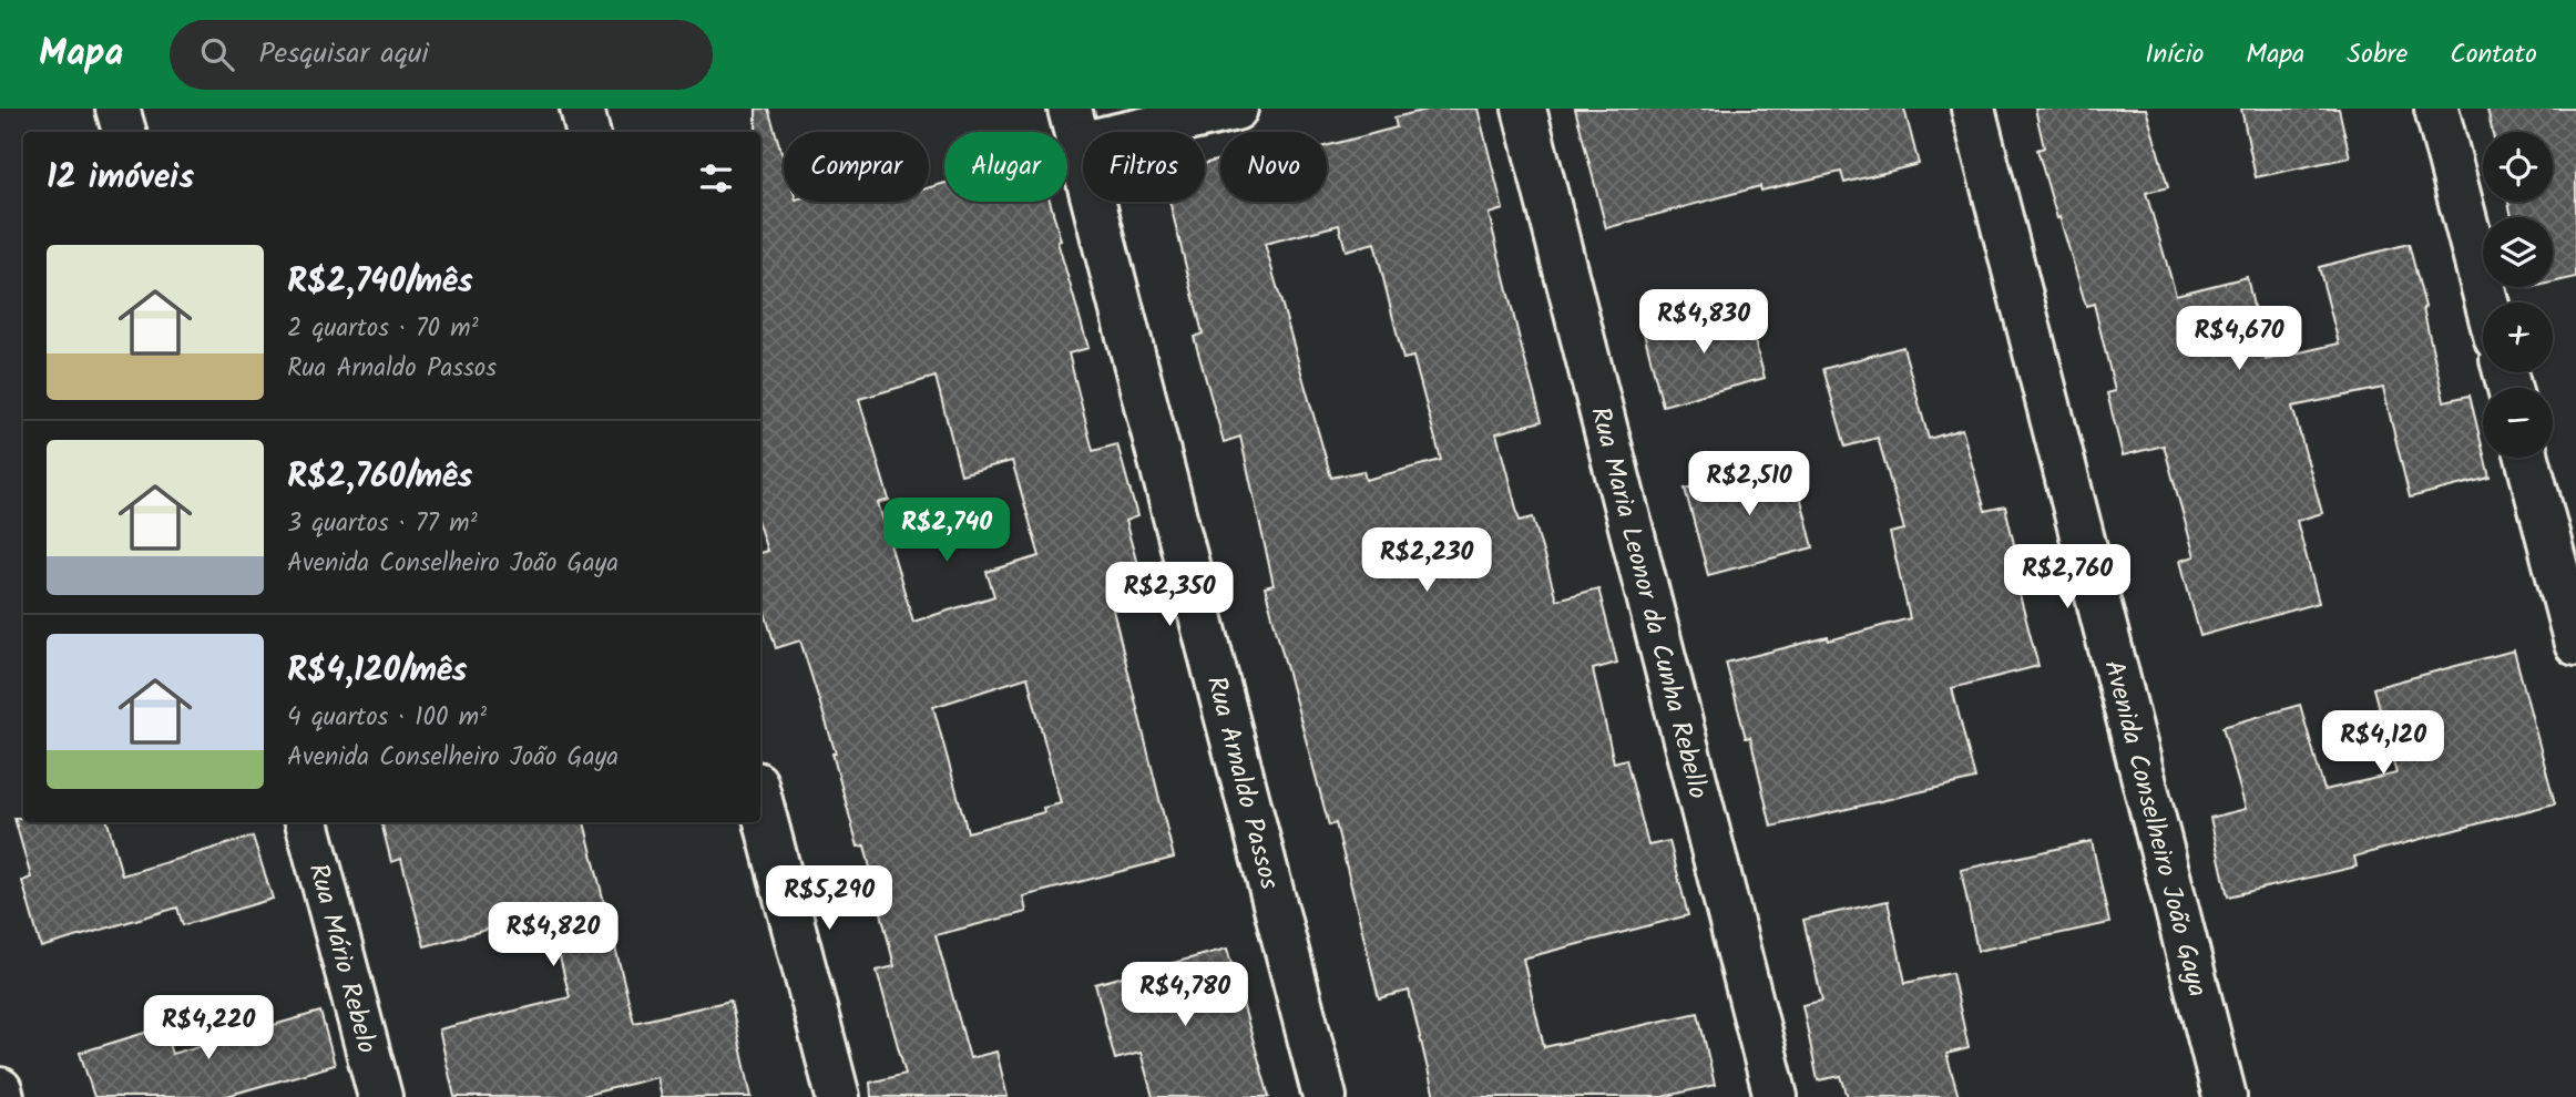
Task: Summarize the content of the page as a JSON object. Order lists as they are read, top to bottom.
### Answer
{
  "streets": {
    "street": [
      "Rua Maria Leonor da Cunha Rebello",
      "Rua Arnaldo Passos",
      "Avenida Conselheiro João Gaya",
      "Rua Mário Rebelo"
    ]
  },
  "page": {
    "header": "Mapa",
    "search": "Pesquisar aqui",
    "nav": [
      "Início",
      "Mapa",
      "Sobre",
      "Contato"
    ],
    "map_buttons": ["+", "−"],
    "chip": [
      "Comprar",
      "Alugar",
      "Filtros",
      "Novo"
    ],
    "heading": "12 imóveis",
    "list": [
      {
        "name": "R$2,740/mês",
        "note": "2 quartos · 70 m² · Rua Arnaldo Passos"
      },
      {
        "name": "R$2,760/mês",
        "note": "3 quartos · 77 m² · Avenida Conselheiro João Gaya"
      },
      {
        "name": "R$4,120/mês",
        "note": "4 quartos · 100 m² · Avenida Conselheiro João Gaya"
      }
    ],
    "price": [
      "R$4,830",
      "R$4,670",
      "R$2,510",
      "R$2,740",
      "R$2,230",
      "R$2,760",
      "R$2,350",
      "R$4,120",
      "R$5,290",
      "R$4,820",
      "R$4,780",
      "R$4,220"
    ]
  }
}
